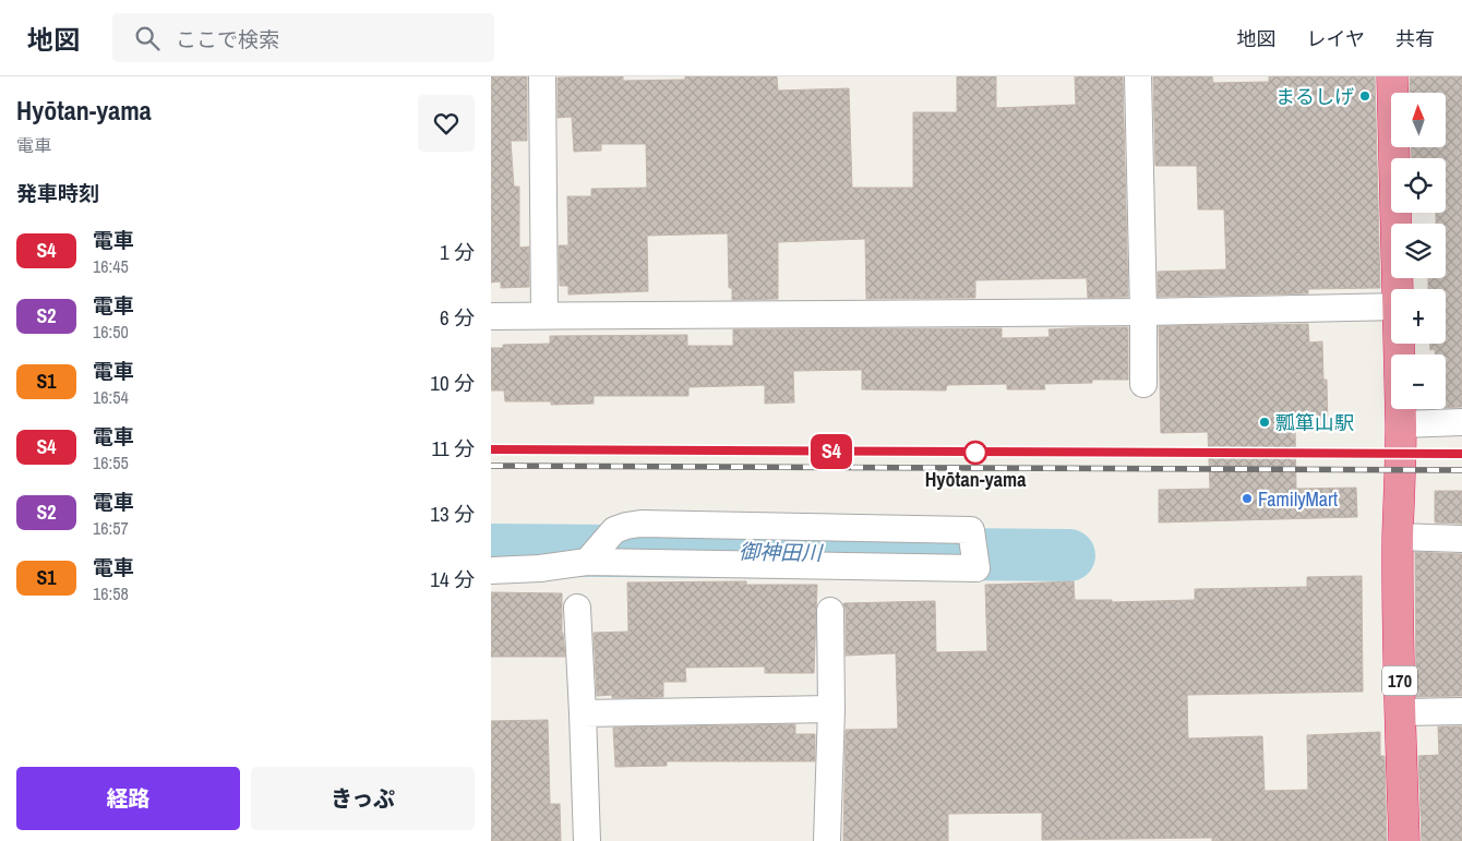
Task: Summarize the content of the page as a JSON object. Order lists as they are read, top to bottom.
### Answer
{
  "streets": {
    "highway": ["170"]
  },
  "water": ["御神田川"],
  "places": [
    "まるしげ",
    "瓢箪山駅",
    "Hyōtan-yama",
    "FamilyMart"
  ],
  "north": "top",
  "page": {
    "header": "地図",
    "search": "ここで検索",
    "nav": ["地図", "レイヤ", "共有"],
    "heading": [
      ["Hyōtan-yama", "電車"],
      "発車時刻"
    ],
    "on_map": "S4",
    "map_buttons": ["+", "−"],
    "list": [
      {
        "mark": "S4",
        "name": "電車",
        "note": "16:45",
        "value": "1 分"
      },
      {
        "mark": "S2",
        "name": "電車",
        "note": "16:50",
        "value": "6 分"
      },
      {
        "mark": "S1",
        "name": "電車",
        "note": "16:54",
        "value": "10 分"
      },
      {
        "mark": "S4",
        "name": "電車",
        "note": "16:55",
        "value": "11 分"
      },
      {
        "mark": "S2",
        "name": "電車",
        "note": "16:57",
        "value": "13 分"
      },
      {
        "mark": "S1",
        "name": "電車",
        "note": "16:58",
        "value": "14 分"
      }
    ],
    "buttons": ["経路", "きっぷ"]
  }
}
